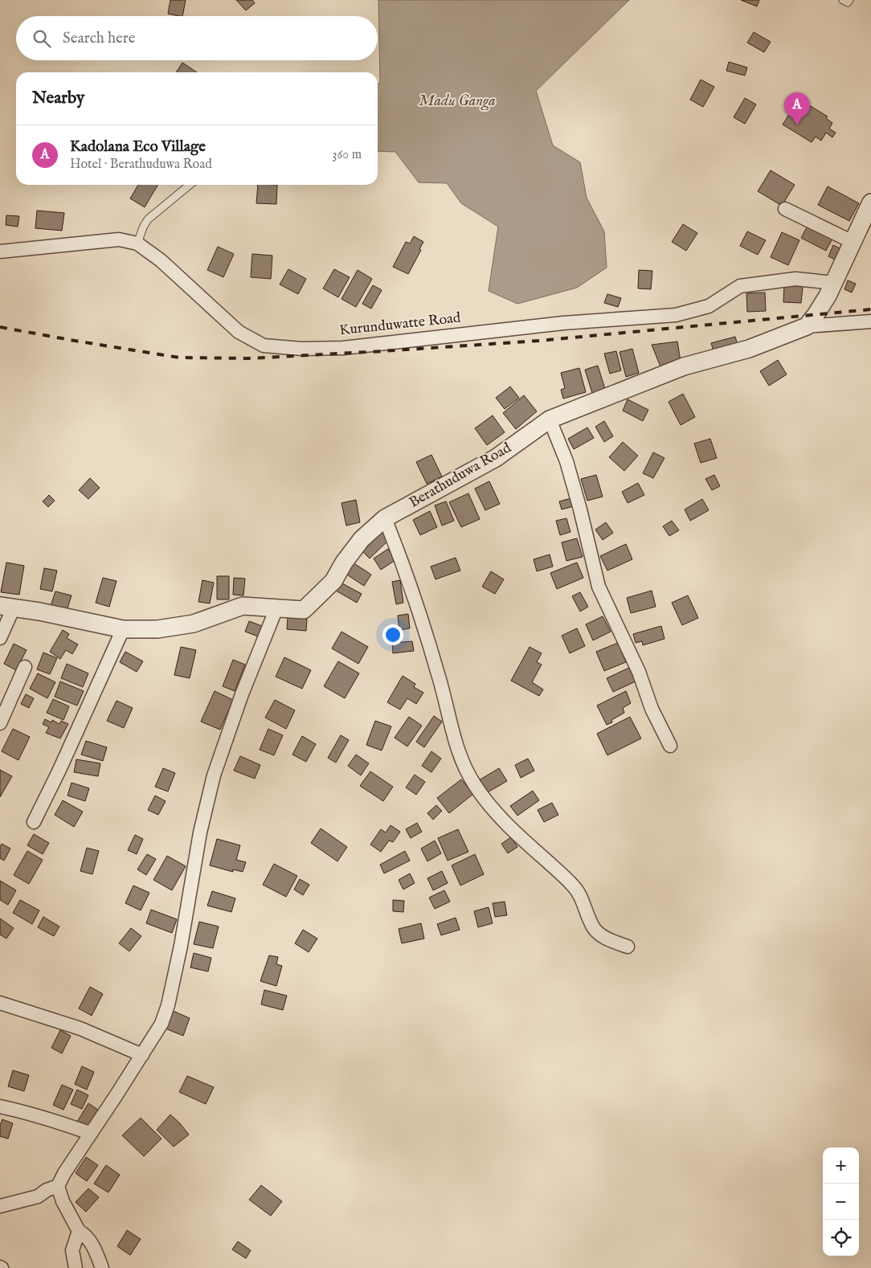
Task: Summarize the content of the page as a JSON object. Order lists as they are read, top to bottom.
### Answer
{
  "streets": {
    "street": ["Kurunduwatte Road", "Berathuduwa Road"]
  },
  "water": ["Madu Ganga"],
  "page": {
    "search": "Search here",
    "heading": "Nearby",
    "pins": "A",
    "list": [
      {
        "mark": "A",
        "name": "Kadolana Eco Village",
        "note": "Hotel · Berathuduwa Road",
        "value": "360 m"
      }
    ],
    "map_buttons": ["+", "−"]
  }
}
